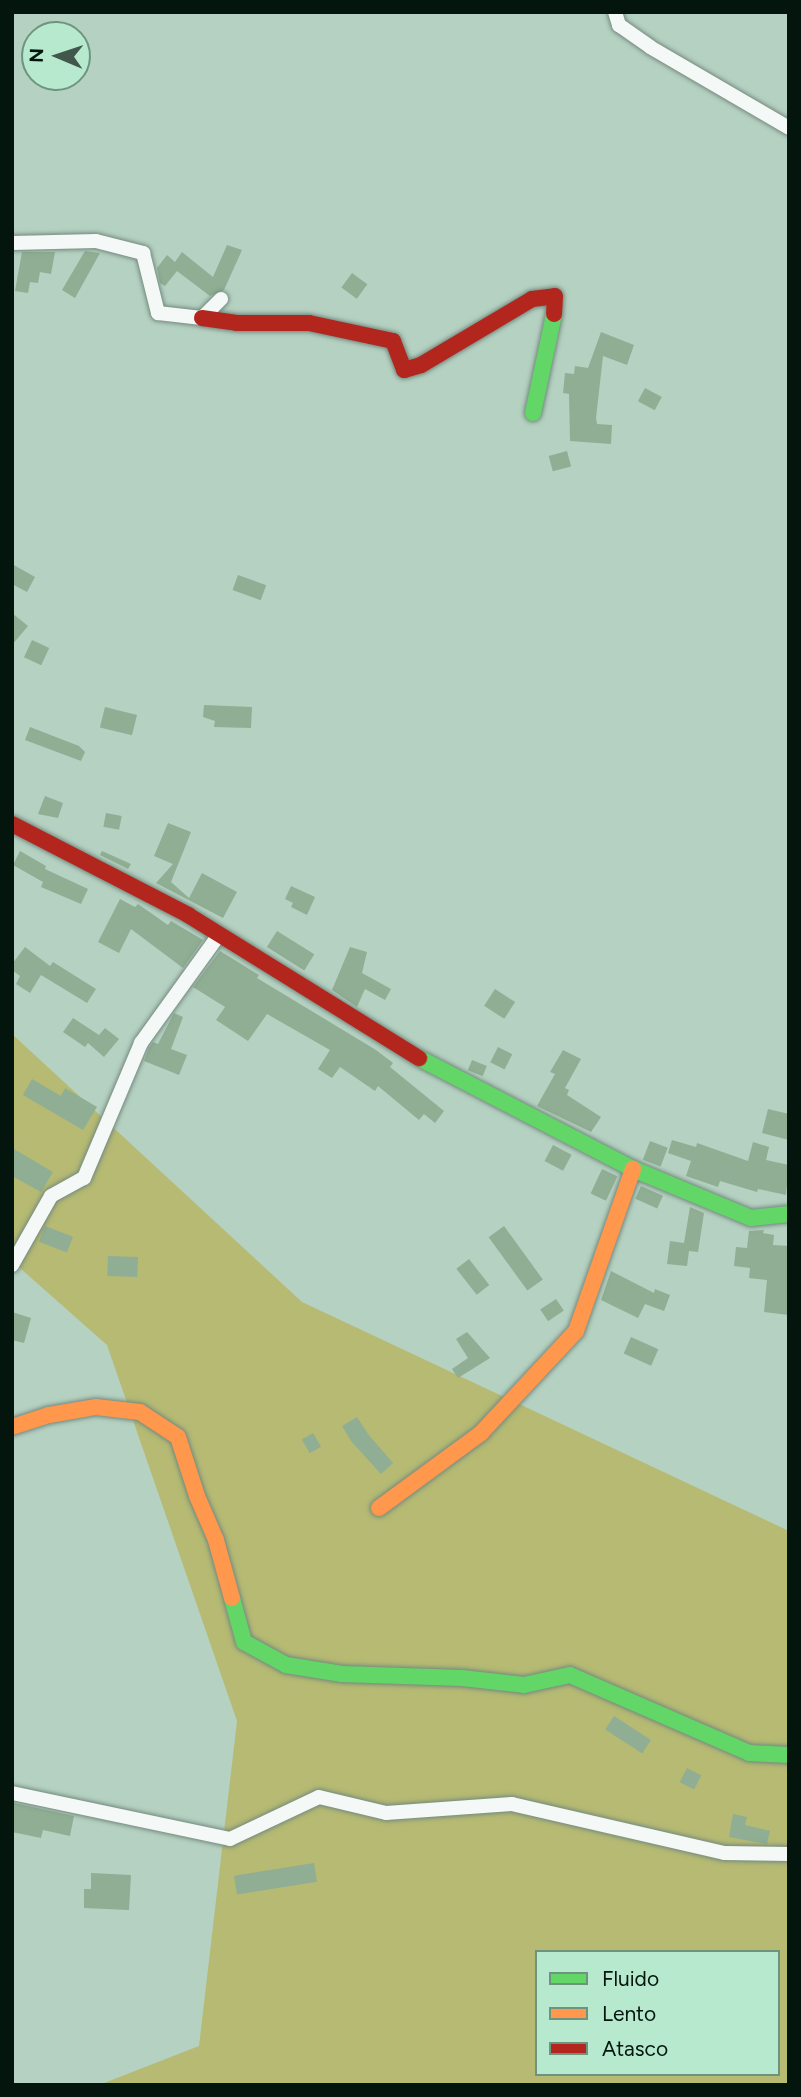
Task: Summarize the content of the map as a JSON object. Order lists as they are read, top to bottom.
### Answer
{
  "legend": ["Fluido", "Lento", "Atasco"],
  "north": "left"
}
